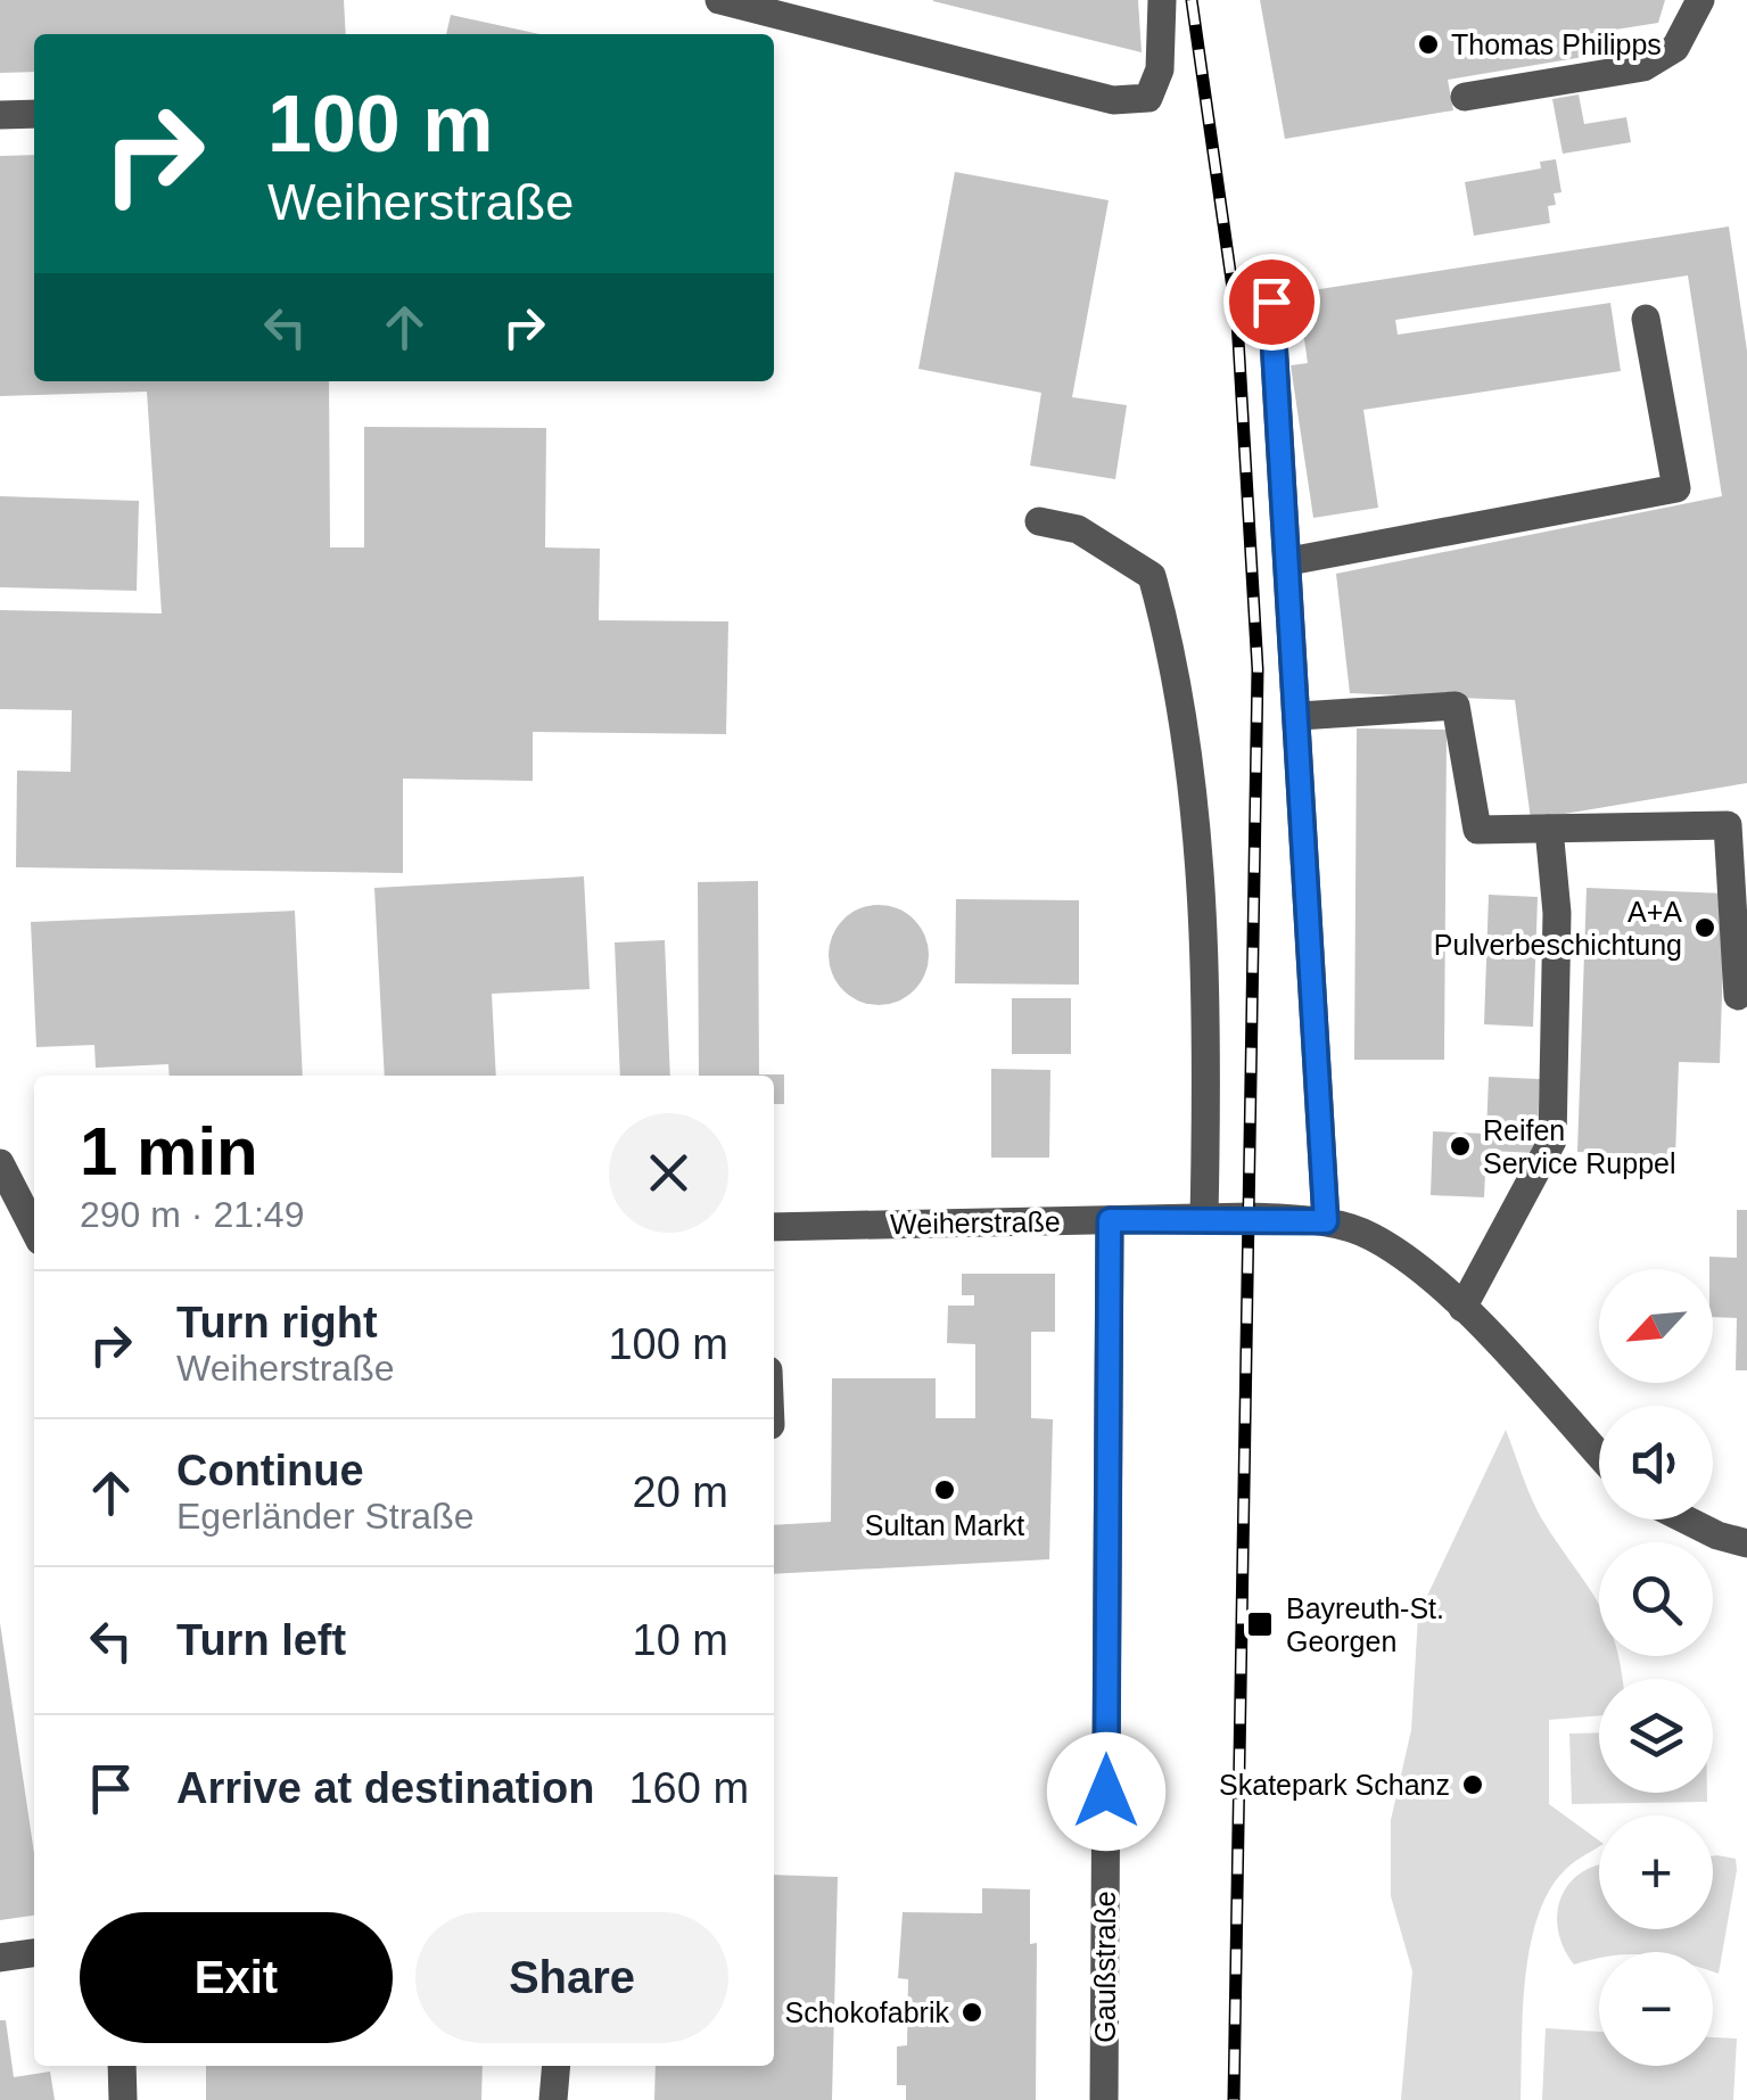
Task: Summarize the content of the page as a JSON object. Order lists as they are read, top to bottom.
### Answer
{
  "streets": {
    "street": ["Weiherstraße", "Gaußstraße"]
  },
  "crossings": [
    ["Weiherstraße", "Gaußstraße"]
  ],
  "places": {
    "other": [
      "Thomas Philipps",
      "A+A Pulverbeschichtung",
      "Reifen Service Ruppel",
      "Sultan Markt",
      "Skatepark Schanz",
      "Schokofabrik"
    ],
    "transit": ["Bayreuth-St. Georgen"]
  },
  "north": "bottom left",
  "page": {
    "turn": ["100 m", "Weiherstraße"],
    "heading": ["1 min", "290 m · 21:49"],
    "map_buttons": ["+", "−"],
    "list": [
      {
        "name": "Turn right",
        "note": "Weiherstraße",
        "value": "100 m"
      },
      {
        "name": "Continue",
        "note": "Egerländer Straße",
        "value": "20 m"
      },
      {
        "name": "Turn left",
        "value": "10 m"
      },
      {
        "name": "Arrive at destination",
        "value": "160 m"
      }
    ],
    "buttons": ["Exit", "Share"]
  }
}
